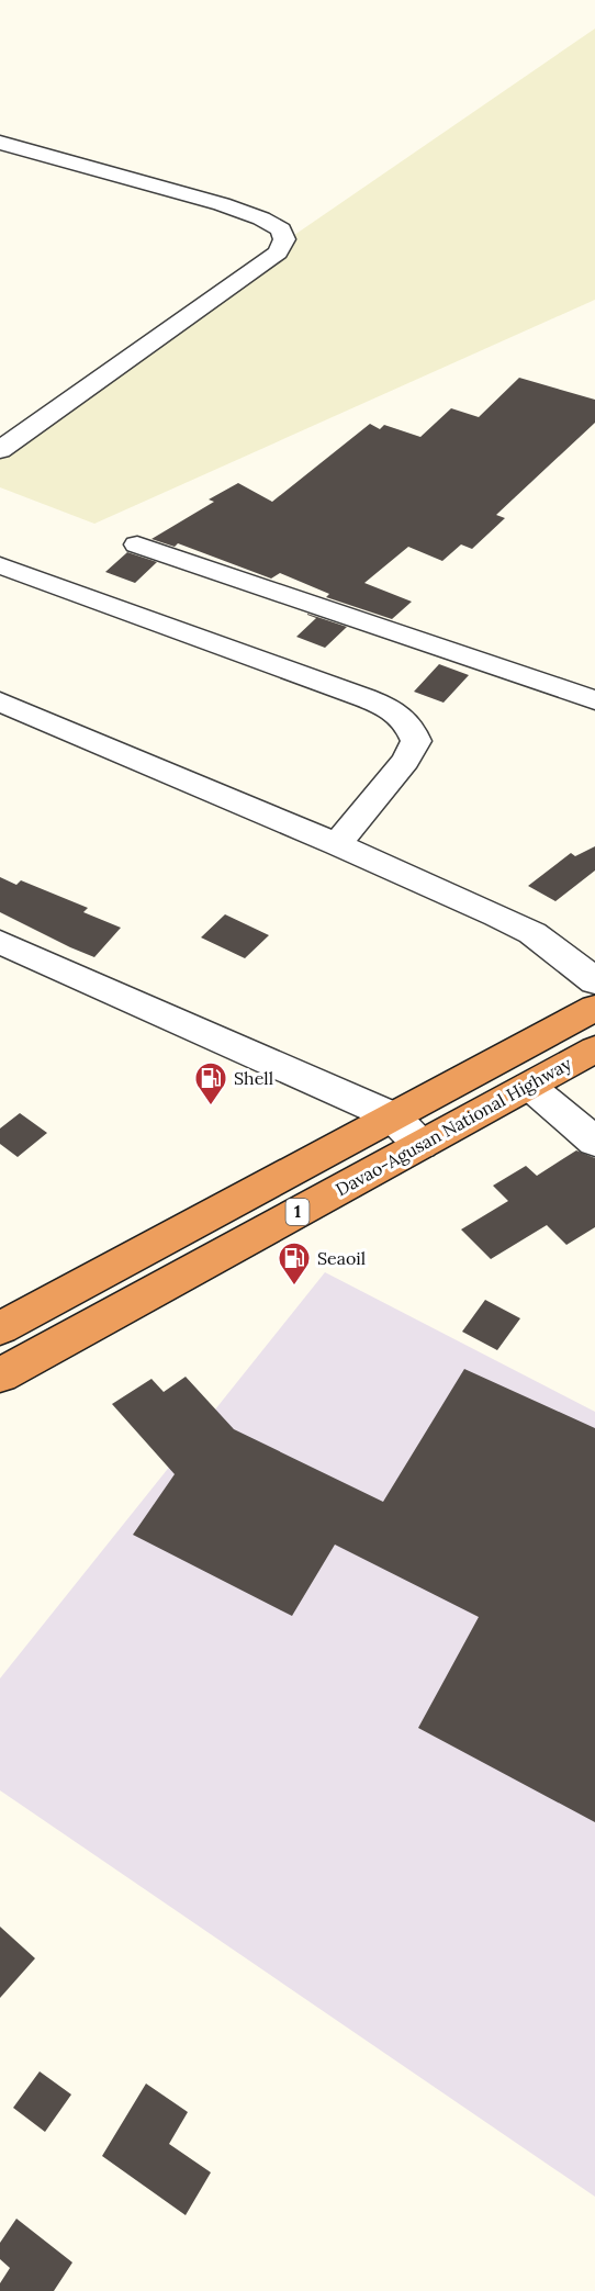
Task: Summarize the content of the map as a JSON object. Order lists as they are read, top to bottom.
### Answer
{
  "streets": {
    "highway": ["Davao-Agusan National Highway", "1"]
  },
  "places": {
    "fuel station": ["Shell", "Seaoil"]
  }
}
